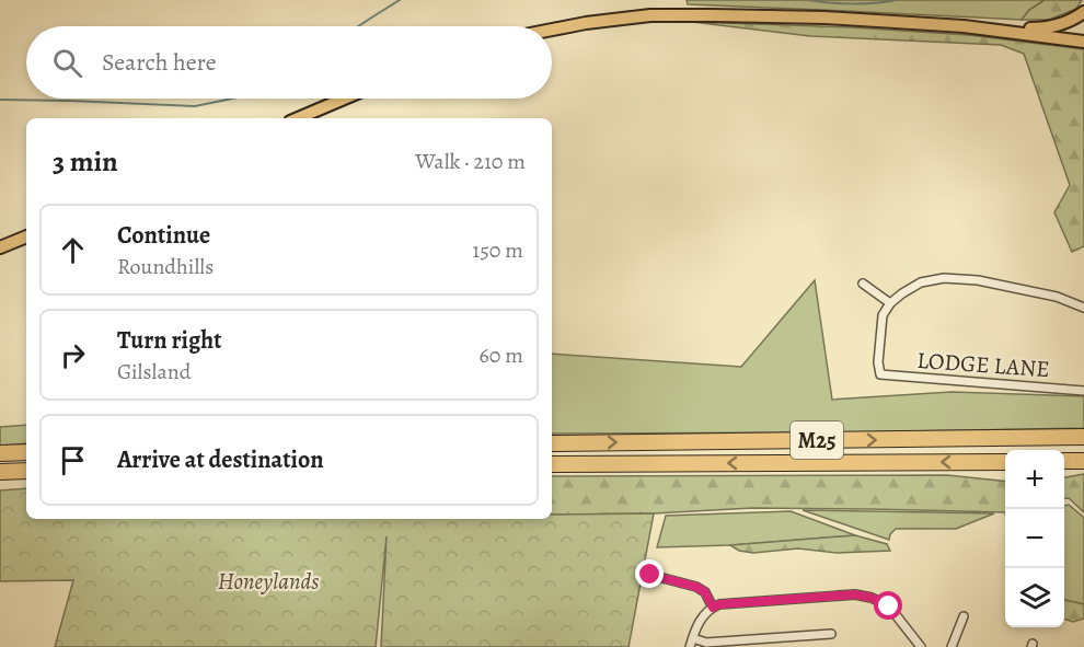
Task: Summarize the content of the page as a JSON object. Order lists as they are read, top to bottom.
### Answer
{
  "streets": {
    "highway": ["M25"],
    "street": ["LODGE LANE"]
  },
  "parks": ["Honeylands"],
  "page": {
    "search": "Search here",
    "heading": ["3 min", "Walk · 210 m"],
    "list": [
      ["Continue", "Roundhills", "150 m"],
      ["Turn right", "Gilsland", "60 m"],
      "Arrive at destination"
    ],
    "map_buttons": ["+", "−"]
  }
}
